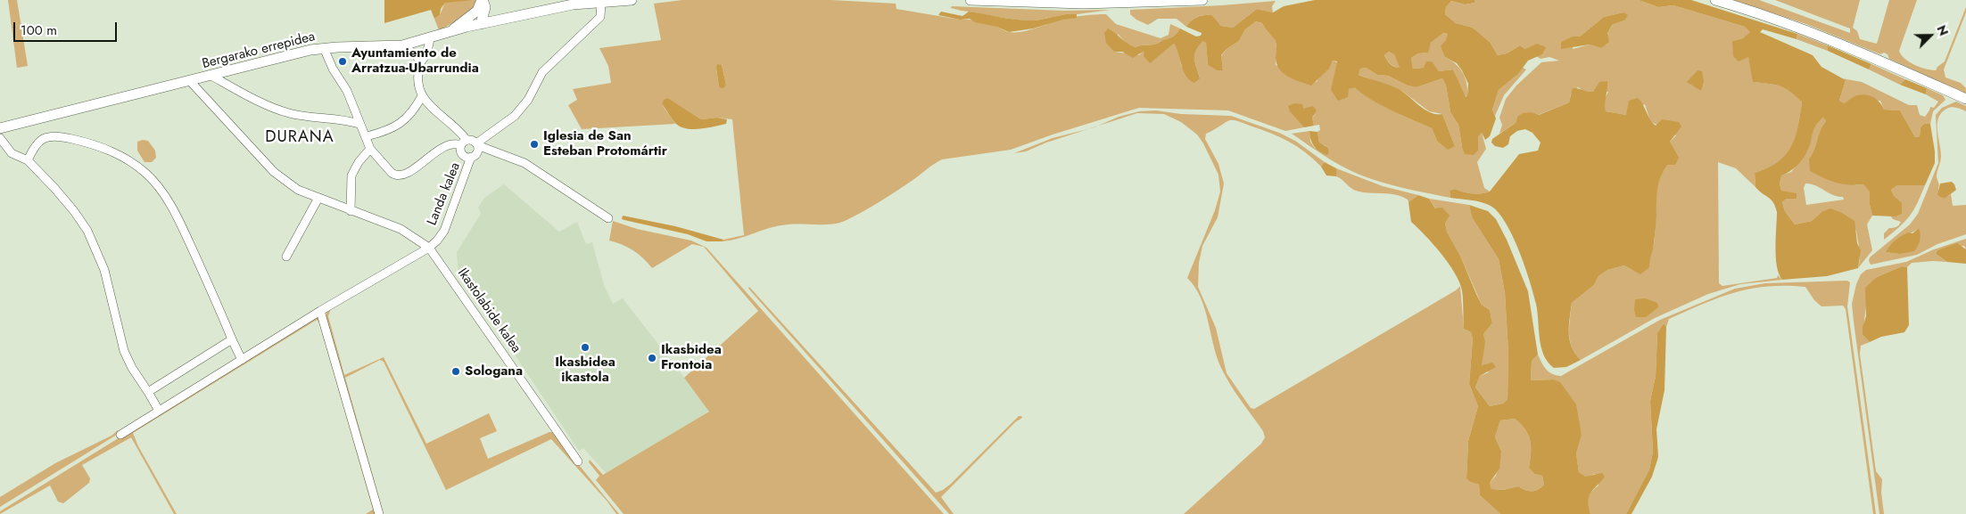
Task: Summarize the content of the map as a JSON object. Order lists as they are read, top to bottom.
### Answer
{
  "streets": {
    "street": ["Bergarako errepidea", "Landa kalea", "Ikastolabide kalea"]
  },
  "crossings": [
    ["Bergarako errepidea", "Ikastolabide kalea"],
    ["Landa kalea", "Ikastolabide kalea"]
  ],
  "districts": ["DURANA"],
  "places": [
    "Ayuntamiento de Arratzua-Ubarrundia",
    "Iglesia de San Esteban Protomártir",
    "Ikasbidea ikastola",
    "Ikasbidea Frontoia",
    "Sologana"
  ],
  "scale_bar": "100 m",
  "north": "top right"
}
